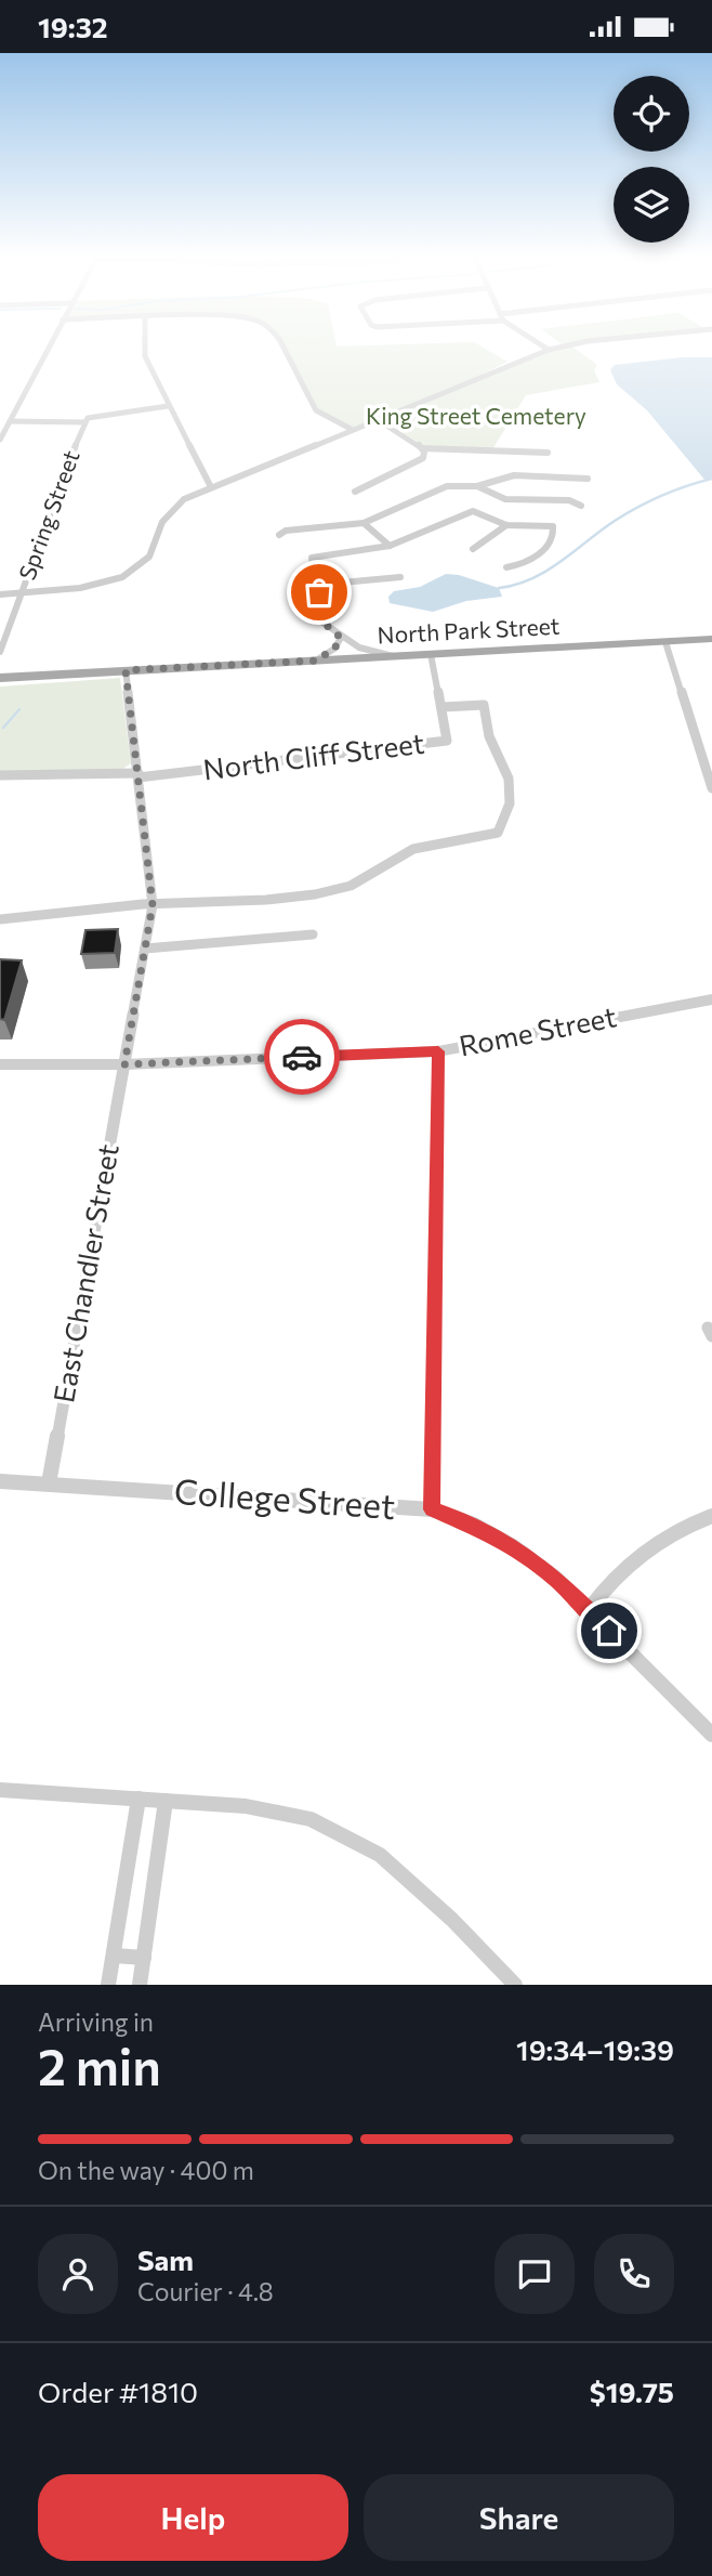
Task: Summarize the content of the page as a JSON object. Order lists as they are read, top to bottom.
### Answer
{
  "streets": {
    "main road": ["North Park Street"],
    "street": [
      "Spring Street",
      "North Cliff Street",
      "Rome Street",
      "East Chandler Street",
      "College Street"
    ]
  },
  "crossings": [
    ["North Park Street", "North Cliff Street"],
    ["North Park Street", "East Chandler Street"],
    ["North Cliff Street", "East Chandler Street"],
    ["Rome Street", "East Chandler Street"],
    ["East Chandler Street", "College Street"]
  ],
  "parks": ["King Street Cemetery"],
  "page": {
    "status": "19:32",
    "heading": ["2 min", "Arriving in", "19:34–19:39"],
    "panel": [
      "Sam",
      "Courier · 4.8",
      "Order #1810",
      "$19.75"
    ],
    "bar": "On the way · 400 m",
    "buttons": ["Help", "Share"]
  }
}
